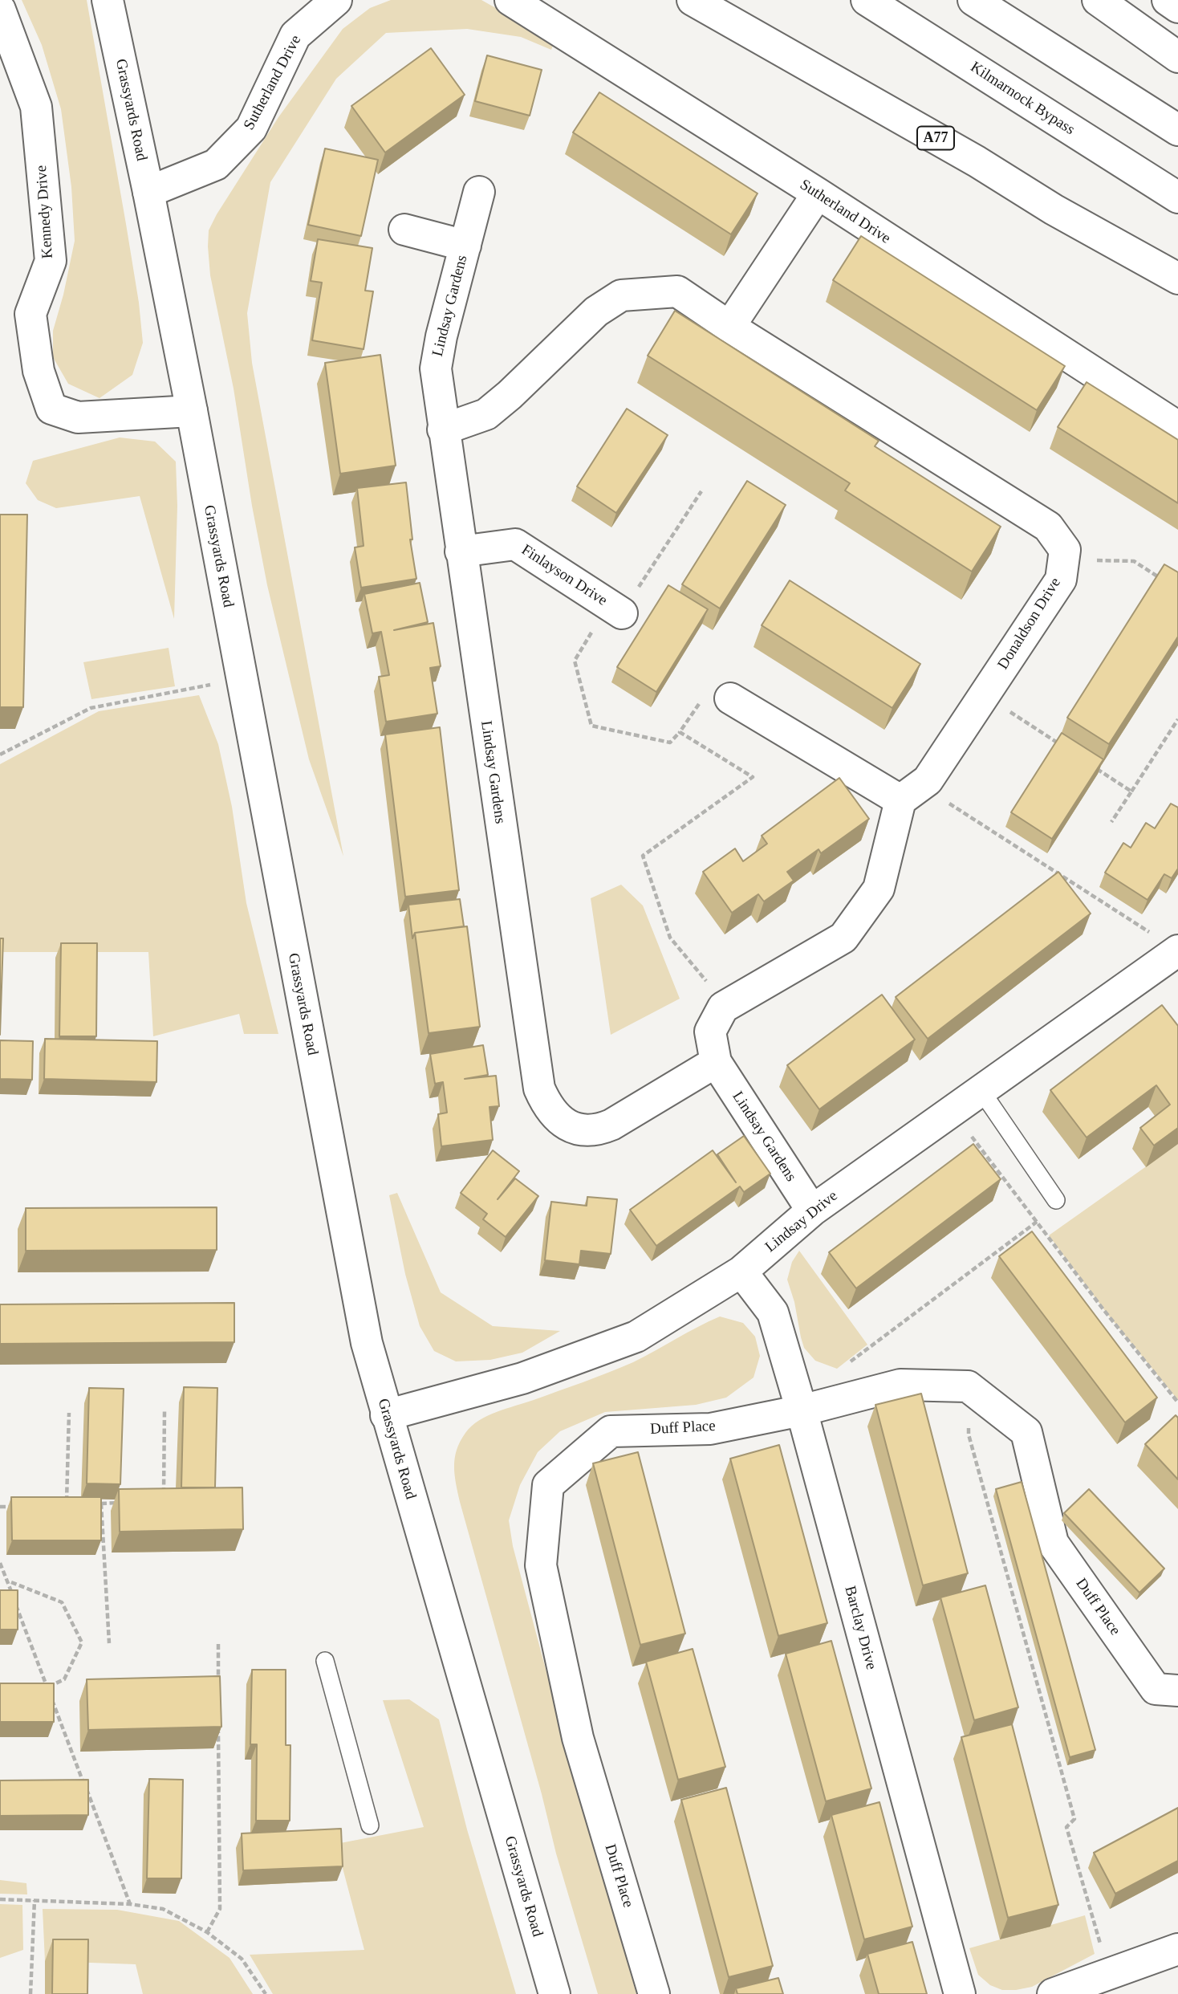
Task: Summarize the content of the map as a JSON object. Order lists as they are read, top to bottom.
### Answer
{
  "streets": {
    "main road": [
      "Sutherland Drive",
      "Kilmarnock Bypass",
      "Grassyards Road",
      "A77",
      "Kennedy Drive",
      "Lindsay Gardens",
      "Finlayson Drive",
      "Donaldson Drive",
      "Lindsay Drive",
      "Duff Place",
      "Barclay Drive"
    ]
  },
  "crossings": [
    ["Sutherland Drive", "Grassyards Road"],
    ["Grassyards Road", "Kennedy Drive"],
    ["Grassyards Road", "Lindsay Drive"],
    ["Lindsay Gardens", "Finlayson Drive"],
    ["Lindsay Gardens", "Donaldson Drive"],
    ["Lindsay Gardens", "Lindsay Drive"],
    ["Lindsay Drive", "Barclay Drive"],
    ["Duff Place", "Barclay Drive"]
  ]
}
